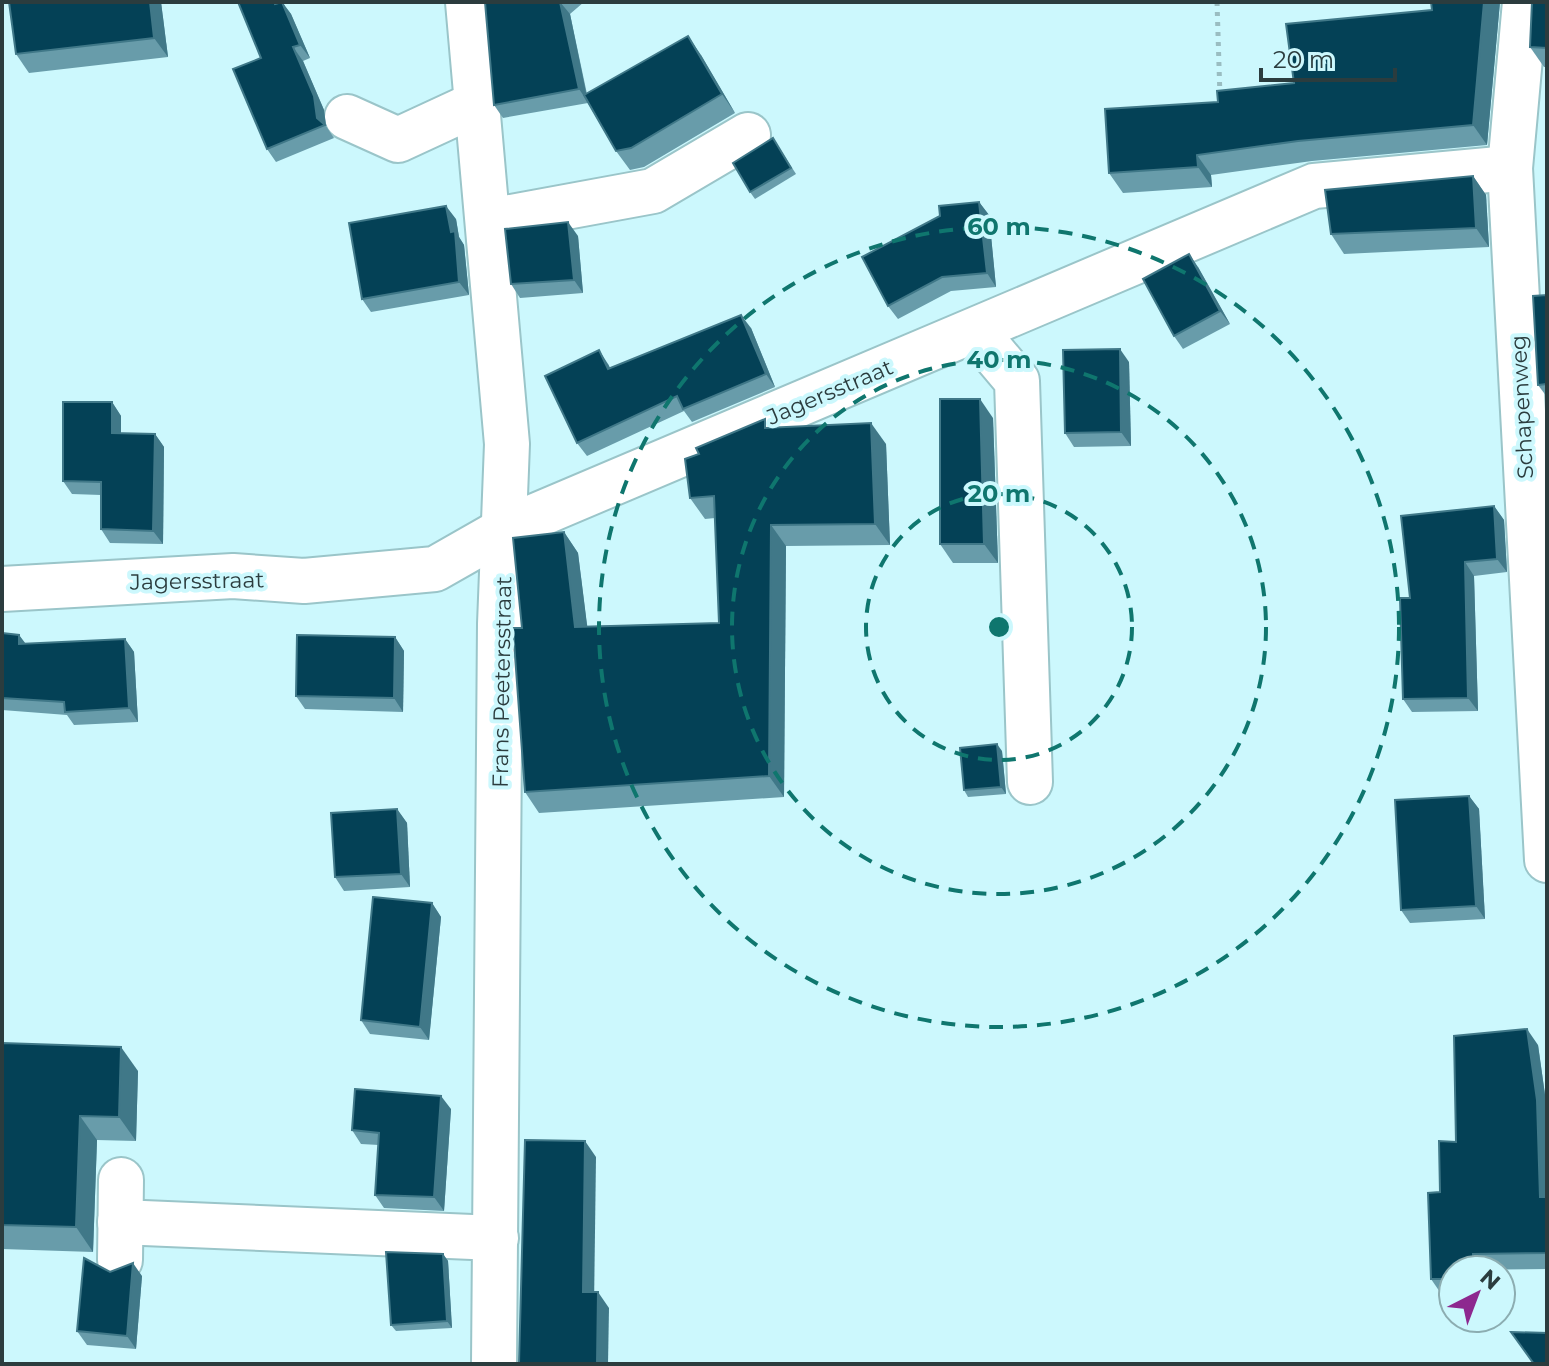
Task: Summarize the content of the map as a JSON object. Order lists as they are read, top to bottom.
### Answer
{
  "streets": {
    "street": ["Jagersstraat", "Schapenweg", "Frans Peetersstraat"]
  },
  "crossings": [
    ["Jagersstraat", "Schapenweg"],
    ["Jagersstraat", "Frans Peetersstraat"]
  ],
  "scale_bar": "20 m",
  "north": "top right",
  "rings": ["60 m", "40 m", "20 m"]
}
